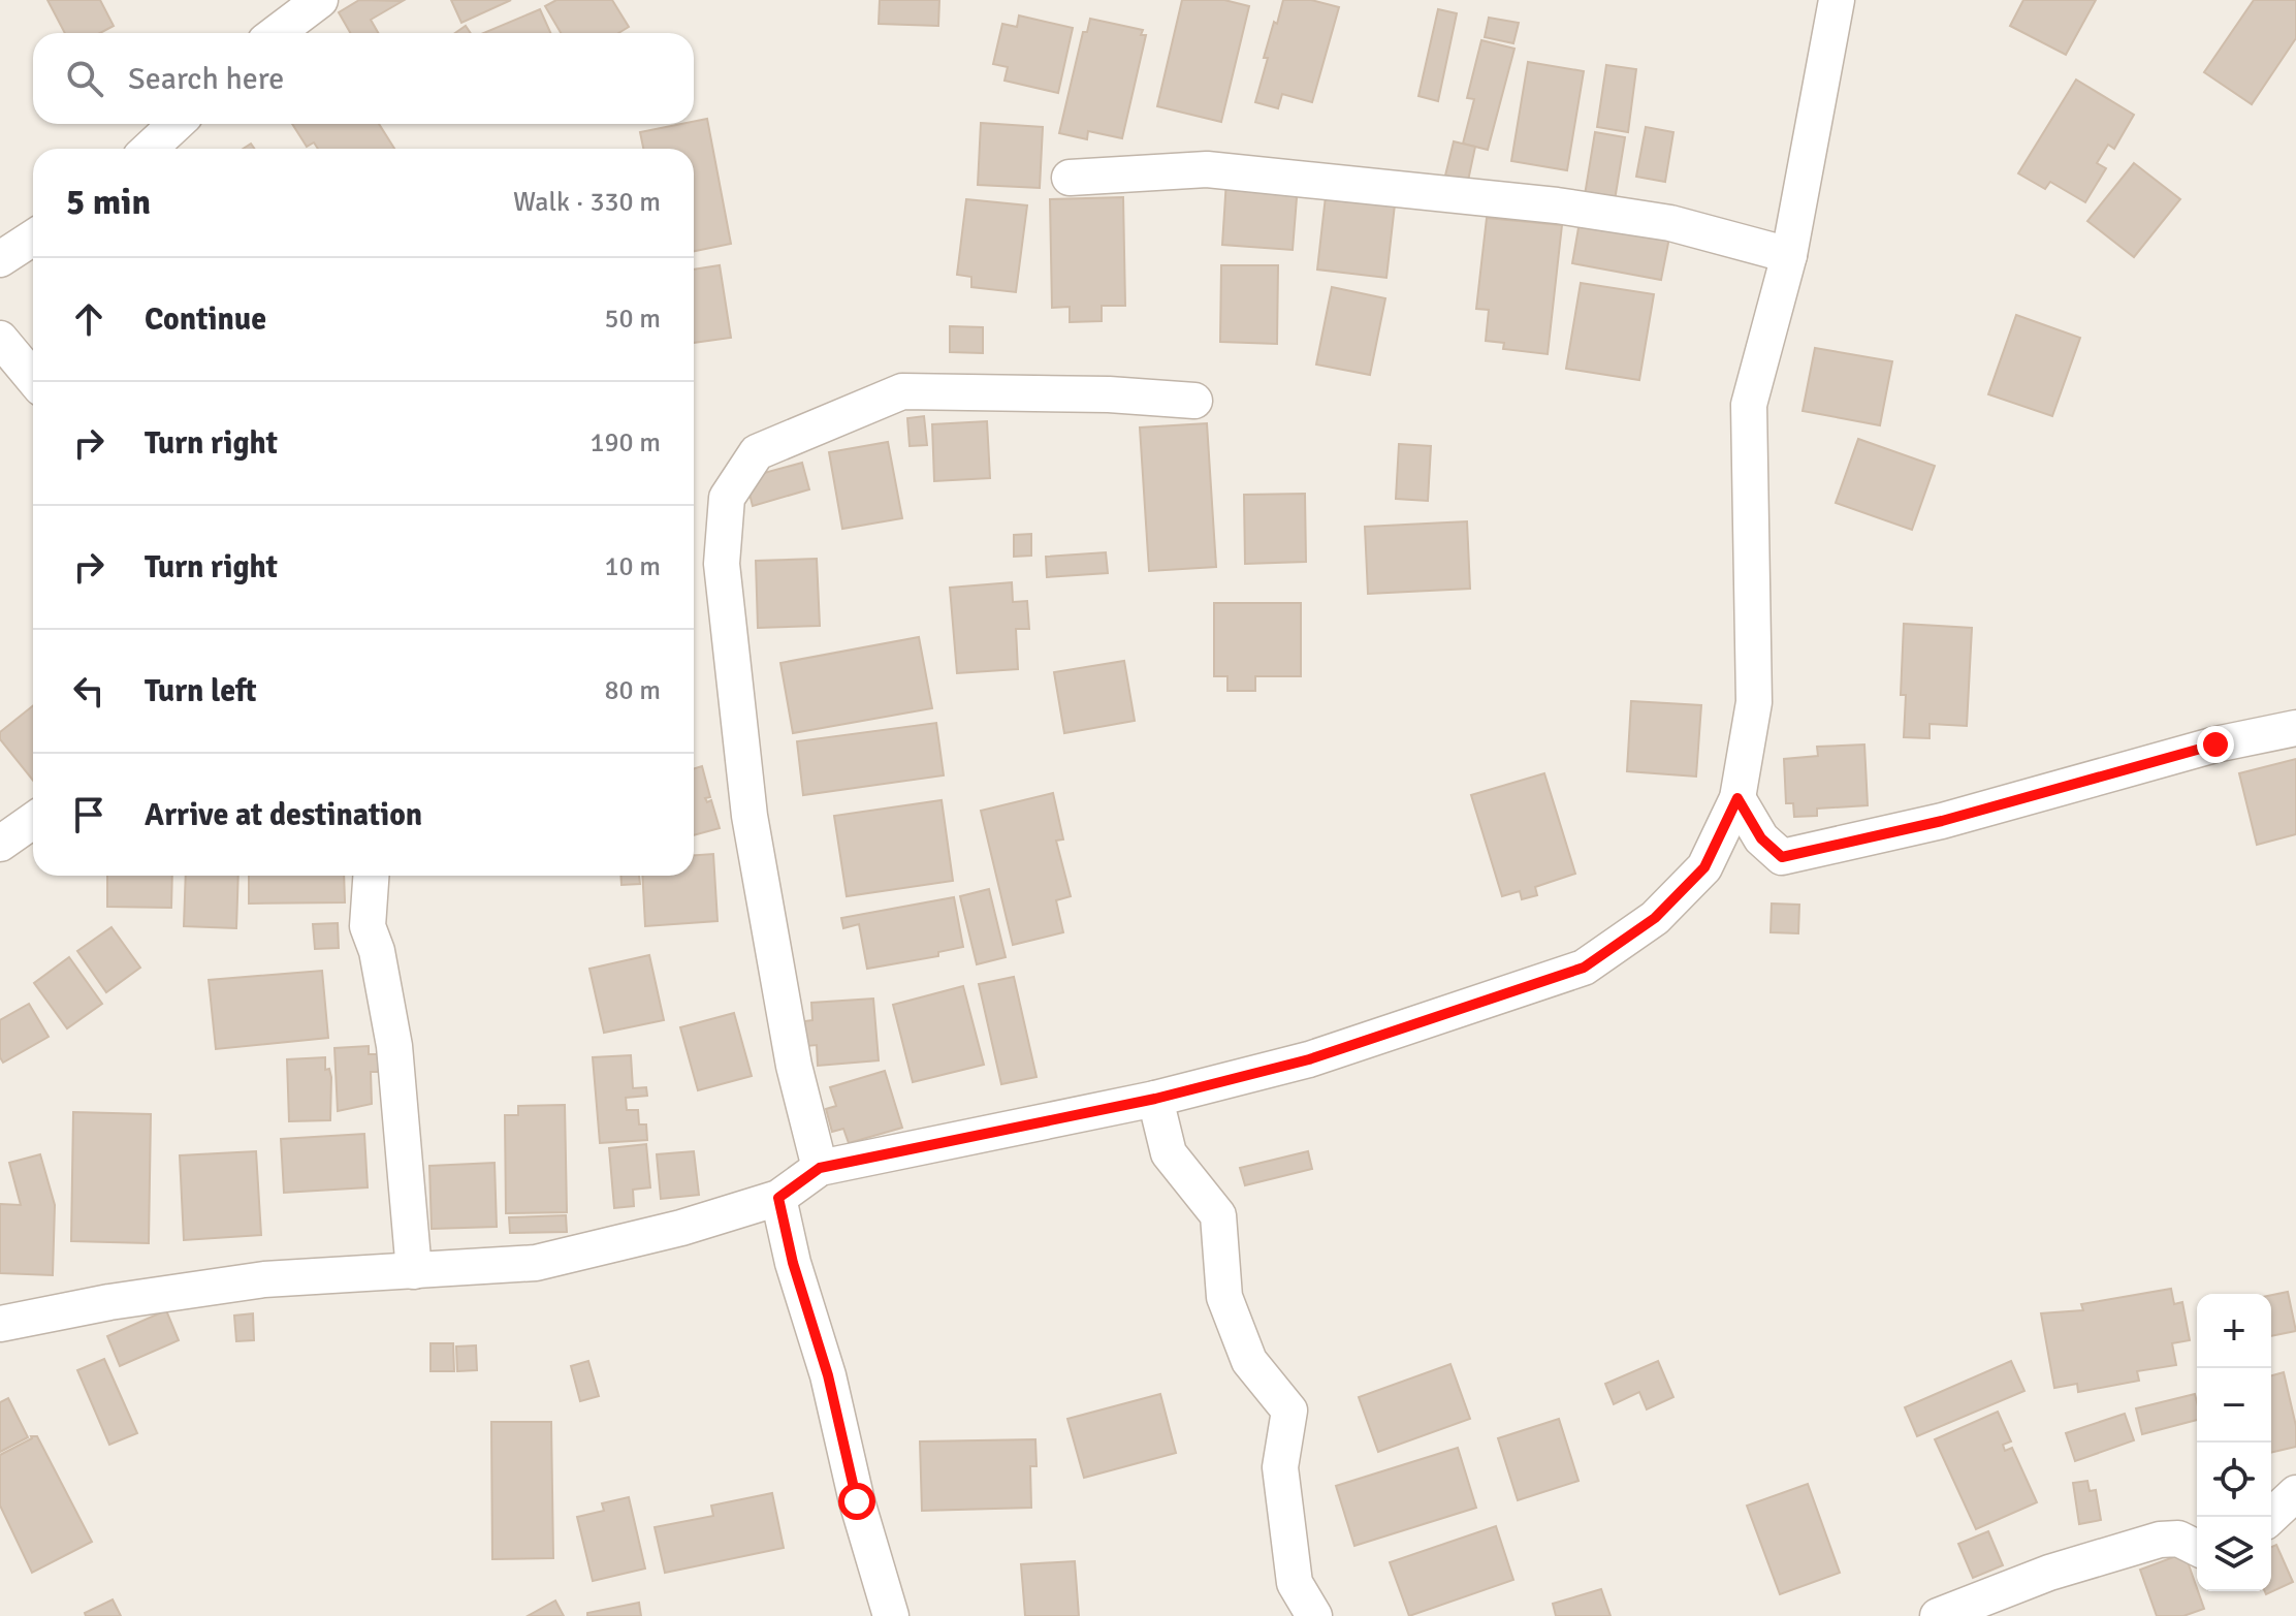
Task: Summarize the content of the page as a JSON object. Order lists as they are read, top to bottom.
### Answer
{
  "page": {
    "search": "Search here",
    "heading": ["5 min", "Walk · 330 m"],
    "list": [
      ["Continue", "50 m"],
      ["Turn right", "190 m"],
      ["Turn right", "10 m"],
      ["Turn left", "80 m"],
      "Arrive at destination"
    ],
    "map_buttons": ["+", "−"]
  }
}
